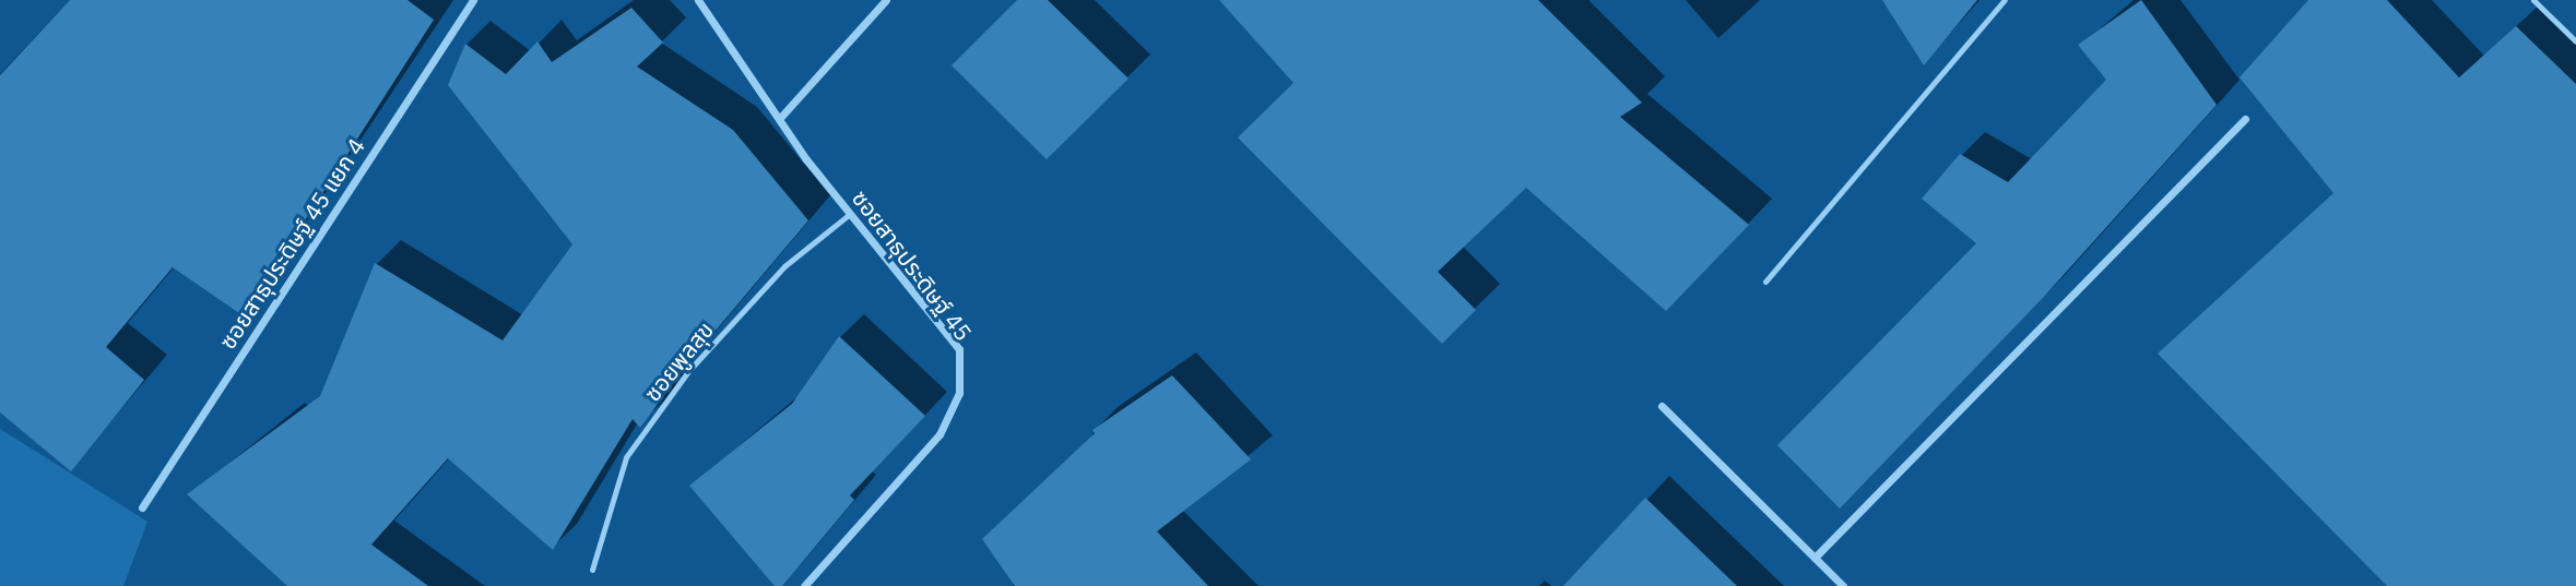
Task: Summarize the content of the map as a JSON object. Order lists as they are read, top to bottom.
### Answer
{
  "streets": {
    "street": ["ซอยสาธุประดิษฐ์ 45 แยก 4", "ซอยสาธุประดิษฐ์ 45"],
    "lane": ["ซอยพูลสุข"]
  },
  "crossings": [
    ["ซอยสาธุประดิษฐ์ 45", "ซอยพูลสุข"]
  ]
}
